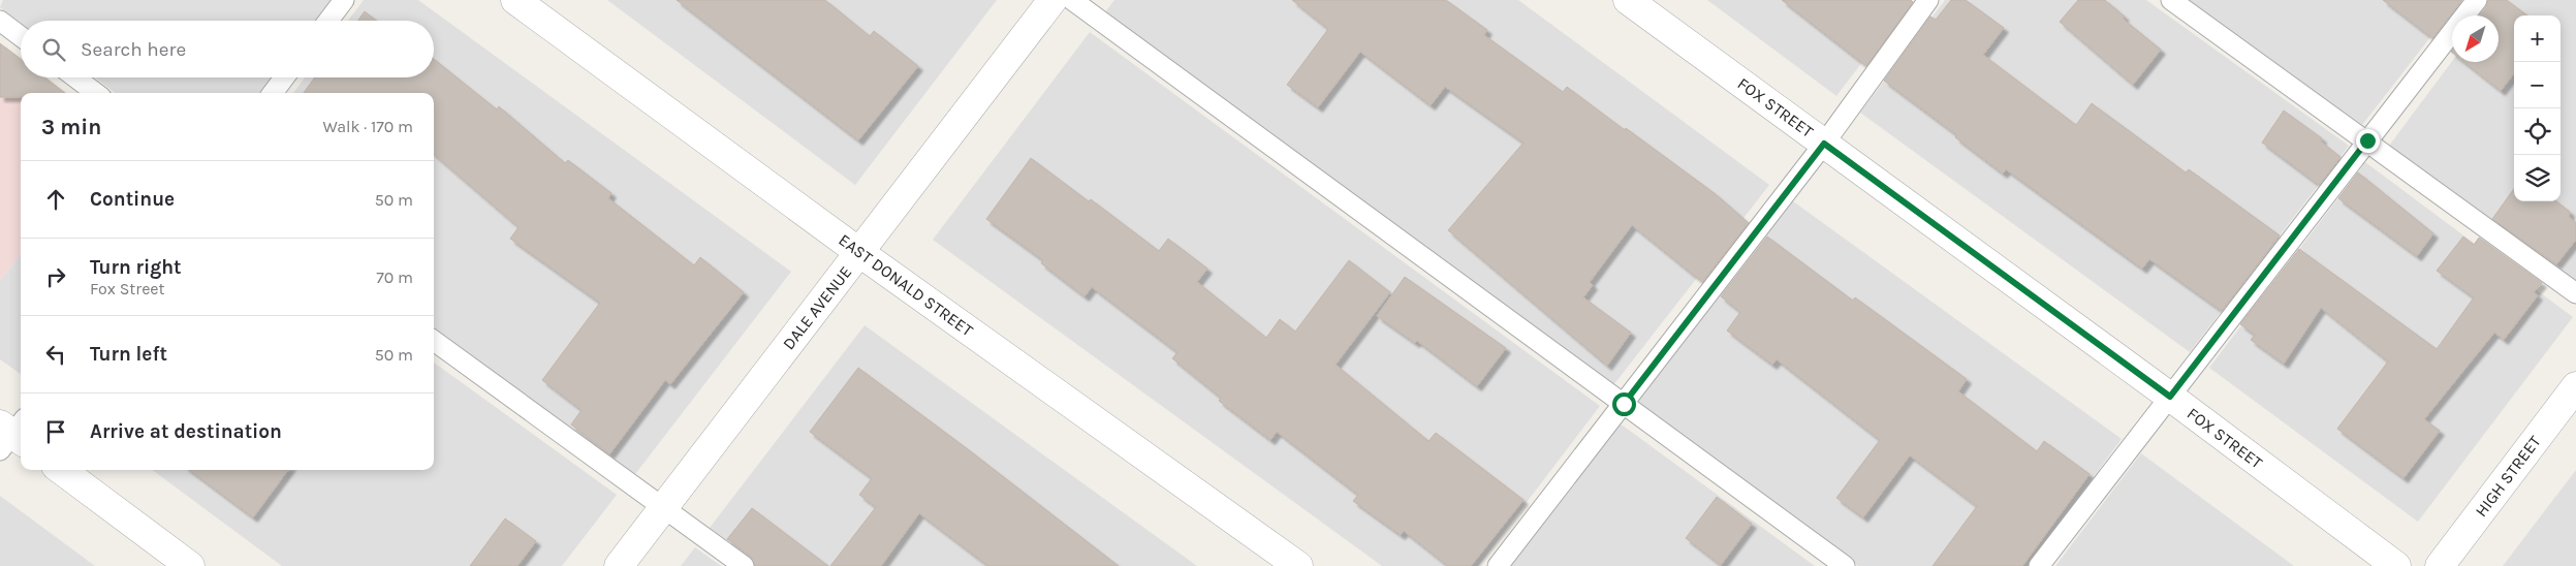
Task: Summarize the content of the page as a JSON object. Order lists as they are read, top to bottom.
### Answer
{
  "streets": {
    "street": [
      "FOX STREET",
      "EAST DONALD STREET",
      "DALE AVENUE",
      "HIGH STREET"
    ]
  },
  "crossings": [
    ["EAST DONALD STREET", "DALE AVENUE"]
  ],
  "north": "bottom left",
  "page": {
    "map_buttons": ["+", "−"],
    "search": "Search here",
    "heading": ["3 min", "Walk · 170 m"],
    "list": [
      ["Continue", "50 m"],
      ["Turn right", "Fox Street", "70 m"],
      ["Turn left", "50 m"],
      "Arrive at destination"
    ]
  }
}
